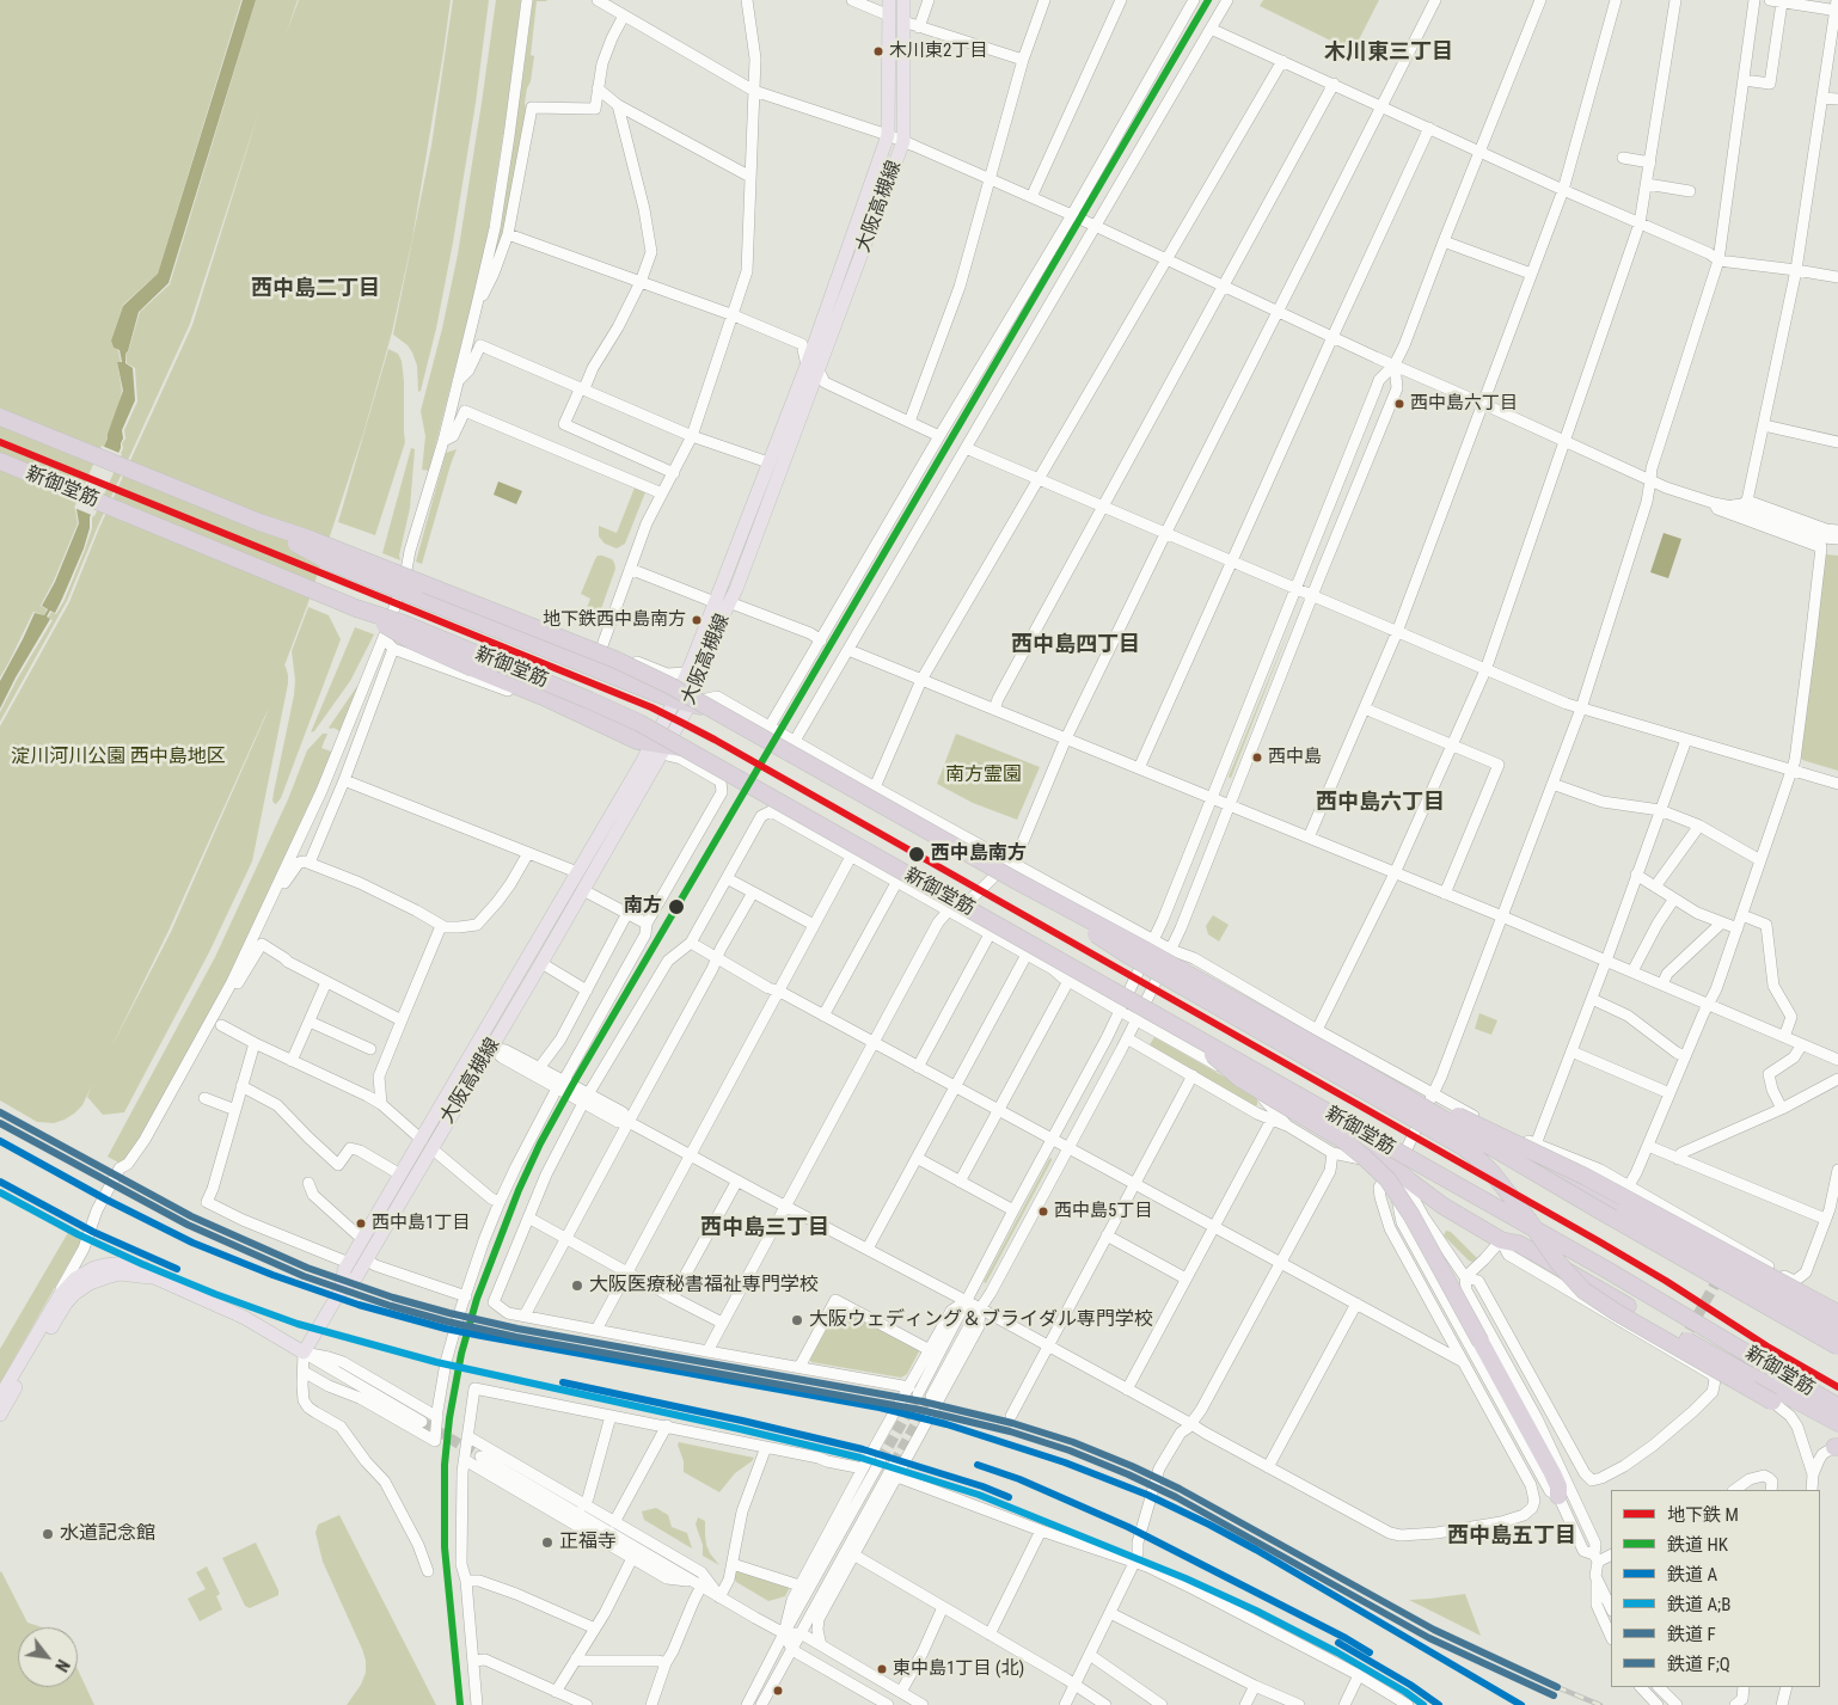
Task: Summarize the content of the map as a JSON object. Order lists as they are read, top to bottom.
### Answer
{
  "streets": {
    "highway": ["新御堂筋"],
    "main road": ["大阪高槻線"]
  },
  "districts": [
    "木川東三丁目",
    "西中島二丁目",
    "西中島四丁目",
    "西中島六丁目",
    "西中島三丁目",
    "西中島五丁目"
  ],
  "parks": ["淀川河川公園 西中島地区", "南方霊園"],
  "places": [
    "木川東2丁目",
    "西中島六丁目",
    "地下鉄西中島南方",
    "西中島",
    "西中島南方",
    "南方",
    "西中島5丁目",
    "西中島1丁目",
    "大阪医療秘書福祉専門学校",
    "大阪ウェディング＆ブライダル専門学校",
    "水道記念館",
    "正福寺",
    "東中島1丁目 (北)"
  ],
  "lines": [
    "rail line HK",
    "metro line M",
    "rail line F",
    "rail line F;Q",
    "rail line A",
    "rail line A;B"
  ],
  "legend": [
    "地下鉄 M",
    "鉄道 HK",
    "鉄道 A",
    "鉄道 A;B",
    "鉄道 F",
    "鉄道 F;Q"
  ],
  "north": "bottom right"
}
